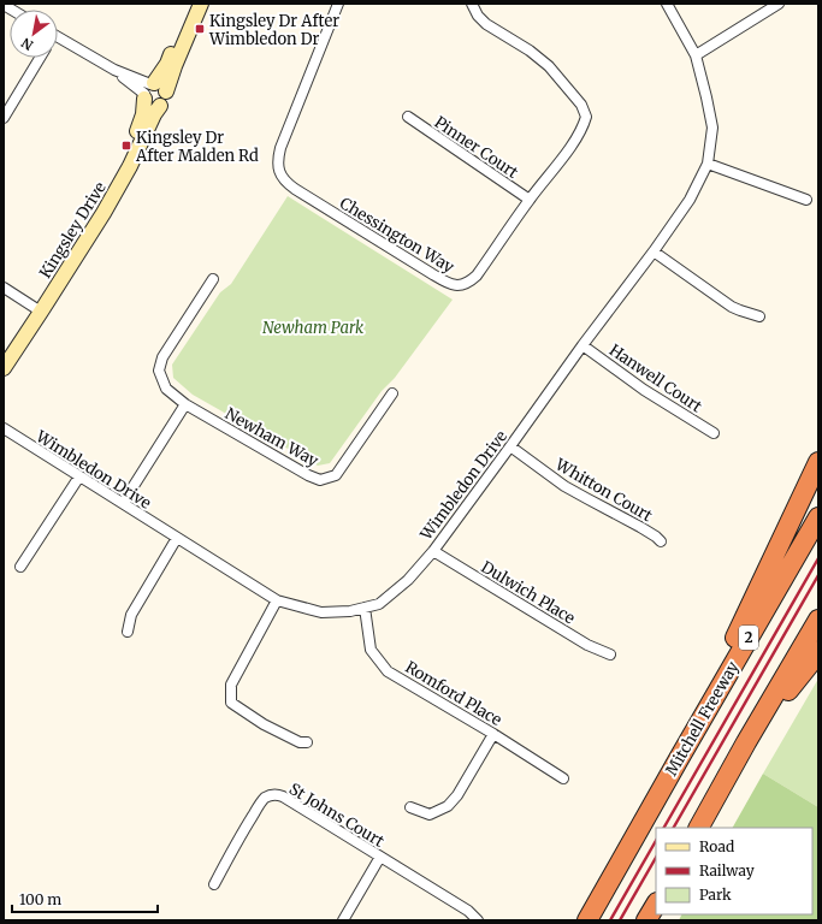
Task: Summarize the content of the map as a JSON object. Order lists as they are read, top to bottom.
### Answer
{
  "streets": {
    "highway": ["2", "Mitchell Freeway"],
    "main road": ["Kingsley Drive"],
    "street": [
      "Pinner Court",
      "Chessington Way",
      "Hanwell Court",
      "Newham Way",
      "Wimbledon Drive",
      "Whitton Court",
      "Dulwich Place",
      "Romford Place",
      "St Johns Court"
    ]
  },
  "crossings": [
    ["Pinner Court", "Chessington Way"],
    ["Hanwell Court", "Wimbledon Drive"],
    ["Wimbledon Drive", "Whitton Court"],
    ["Wimbledon Drive", "Dulwich Place"],
    ["Wimbledon Drive", "Romford Place"]
  ],
  "parks": ["Newham Park"],
  "places": {
    "transit": ["Kingsley Dr After Wimbledon Dr", "Kingsley Dr After Malden Rd"]
  },
  "legend": ["Road", "Railway", "Park"],
  "scale_bar": "100 m",
  "north": "bottom left"
}
